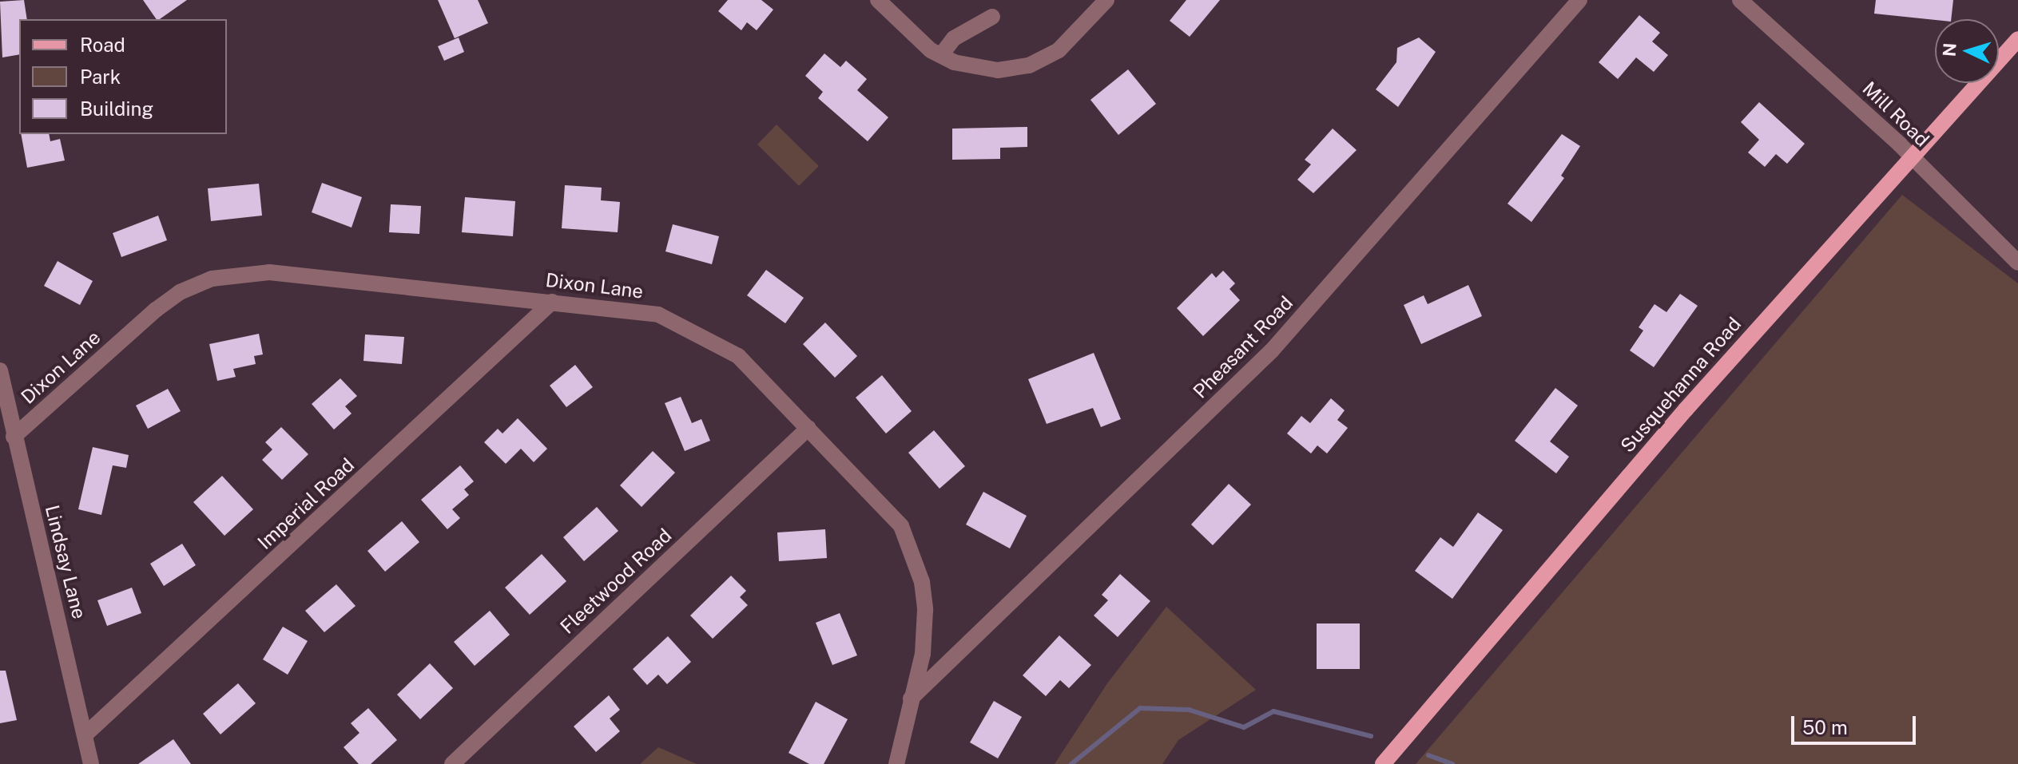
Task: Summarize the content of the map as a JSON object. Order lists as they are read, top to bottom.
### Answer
{
  "streets": {
    "main road": ["Susquehanna Road"],
    "street": [
      "Mill Road",
      "Dixon Lane",
      "Pheasant Road",
      "Imperial Road",
      "Lindsay Lane",
      "Fleetwood Road"
    ]
  },
  "crossings": [
    ["Mill Road", "Susquehanna Road"],
    ["Dixon Lane", "Pheasant Road"],
    ["Dixon Lane", "Imperial Road"],
    ["Dixon Lane", "Lindsay Lane"],
    ["Dixon Lane", "Fleetwood Road"],
    ["Imperial Road", "Lindsay Lane"]
  ],
  "legend": ["Road", "Park", "Building"],
  "scale_bar": "50 m",
  "north": "left"
}
